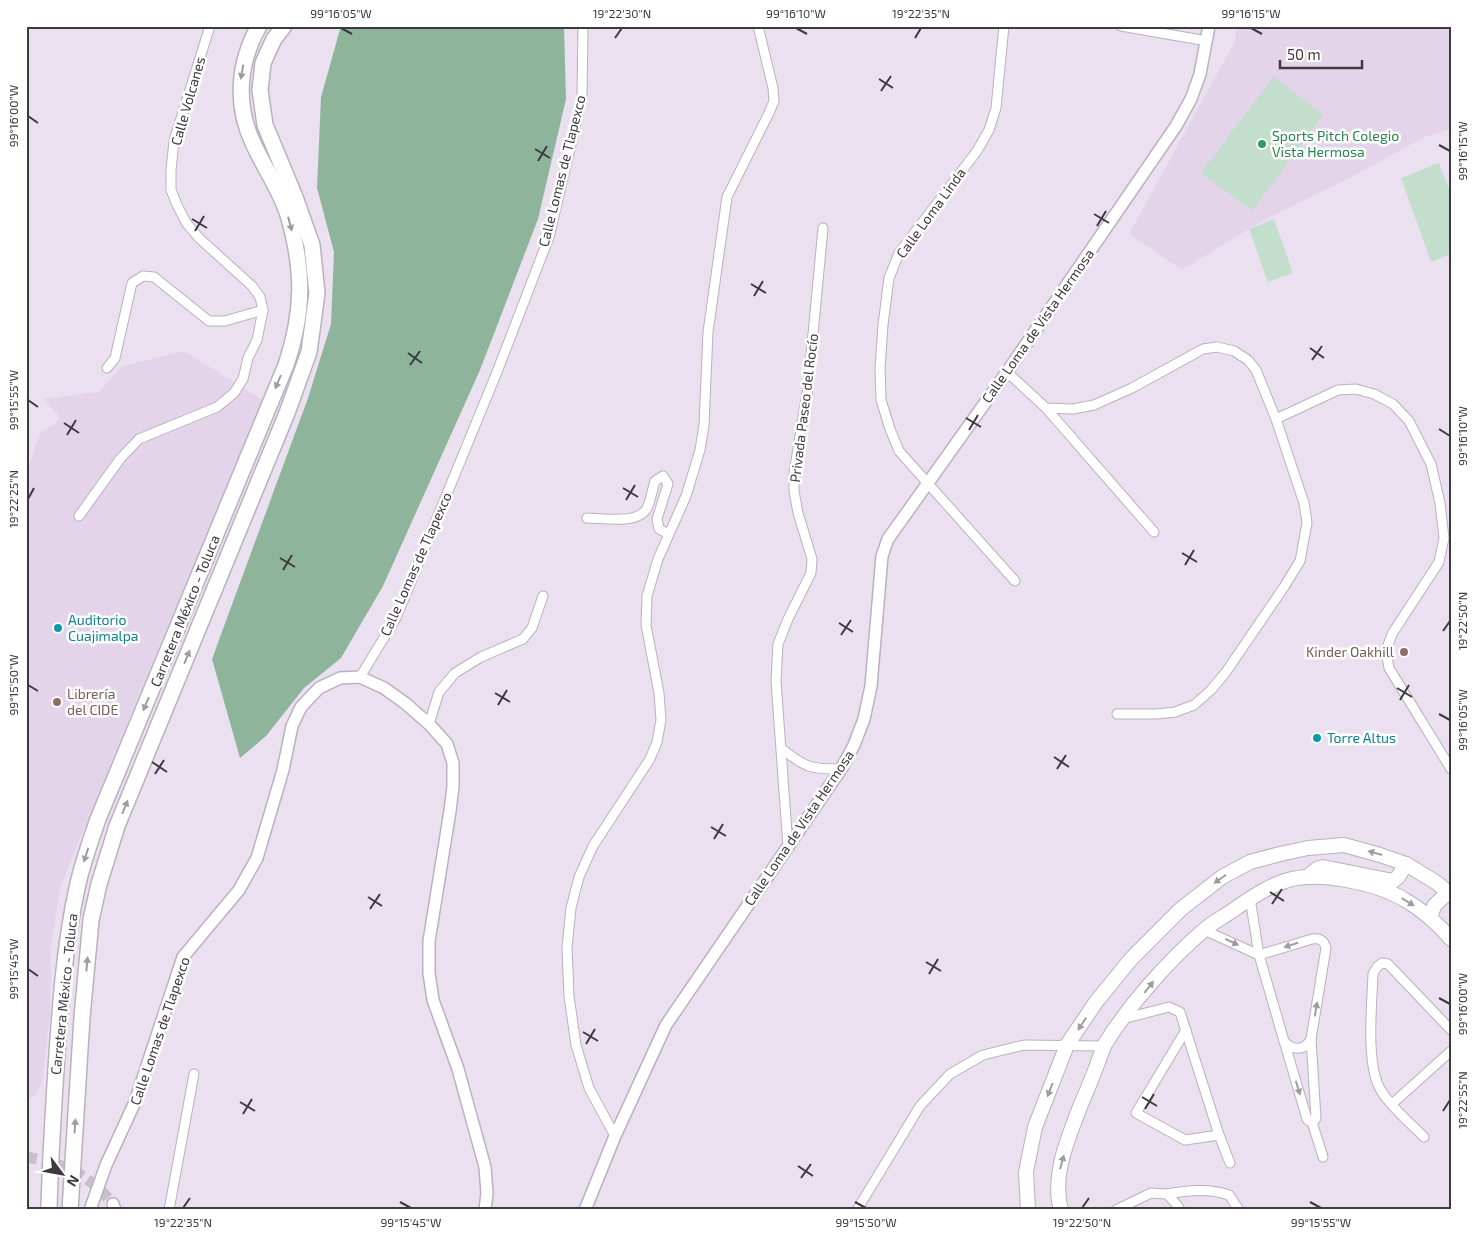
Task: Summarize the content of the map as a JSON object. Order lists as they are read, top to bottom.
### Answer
{
  "streets": {
    "main road": ["Carretera México - Toluca"],
    "street": [
      "Calle Volcanes",
      "Calle Lomas de Tlapexco",
      "Calle Loma Linda",
      "Calle Loma de Vista Hermosa",
      "Privada Paseo del Rocío"
    ]
  },
  "crossings": [
    ["Calle Loma Linda", "Calle Loma de Vista Hermosa"],
    ["Calle Loma de Vista Hermosa", "Privada Paseo del Rocío"]
  ],
  "places": [
    "Sports Pitch Colegio Vista Hermosa",
    "Auditorio Cuajimalpa",
    "Kinder Oakhill",
    "Librería del CIDE",
    "Torre Altus"
  ],
  "scale_bar": "50 m",
  "north": "bottom right",
  "coordinates": [
    "99°16'05\"W",
    "19°22'30\"N",
    "99°16'10\"W",
    "19°22'35\"N",
    "99°16'15\"W",
    "99°16'00\"W",
    "99°15'55\"W",
    "19°22'25\"N",
    "19°22'50\"N",
    "99°15'50\"W",
    "99°15'45\"W",
    "19°22'55\"N"
  ]
}
